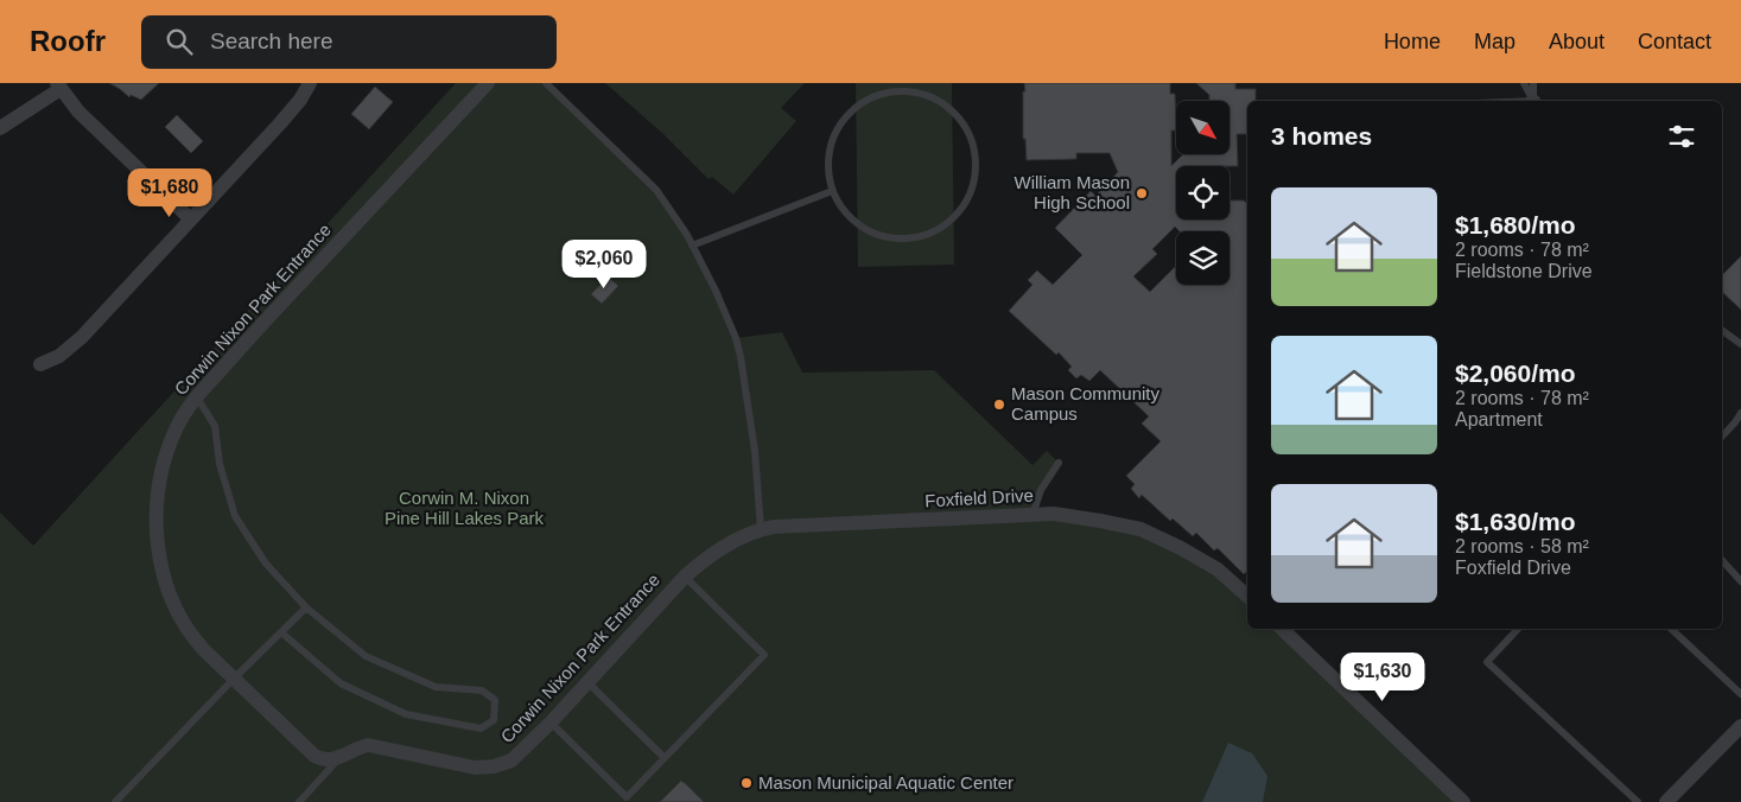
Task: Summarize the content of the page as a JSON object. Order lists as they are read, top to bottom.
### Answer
{
  "streets": {
    "street": ["Corwin Nixon Park Entrance", "Foxfield Drive"]
  },
  "crossings": [
    ["Corwin Nixon Park Entrance", "Foxfield Drive"]
  ],
  "parks": ["Corwin M. Nixon Pine Hill Lakes Park"],
  "places": ["William Mason High School", "Mason Community Campus", "Mason Municipal Aquatic Center"],
  "north": "bottom right",
  "page": {
    "header": "Roofr",
    "search": "Search here",
    "nav": [
      "Home",
      "Map",
      "About",
      "Contact"
    ],
    "heading": "3 homes",
    "price": ["$1,680", "$2,060", "$1,630"],
    "list": [
      {
        "name": "$1,680/mo",
        "note": "2 rooms · 78 m² · Fieldstone Drive"
      },
      {
        "name": "$2,060/mo",
        "note": "2 rooms · 78 m² · Apartment"
      },
      {
        "name": "$1,630/mo",
        "note": "2 rooms · 58 m² · Foxfield Drive"
      }
    ]
  }
}
